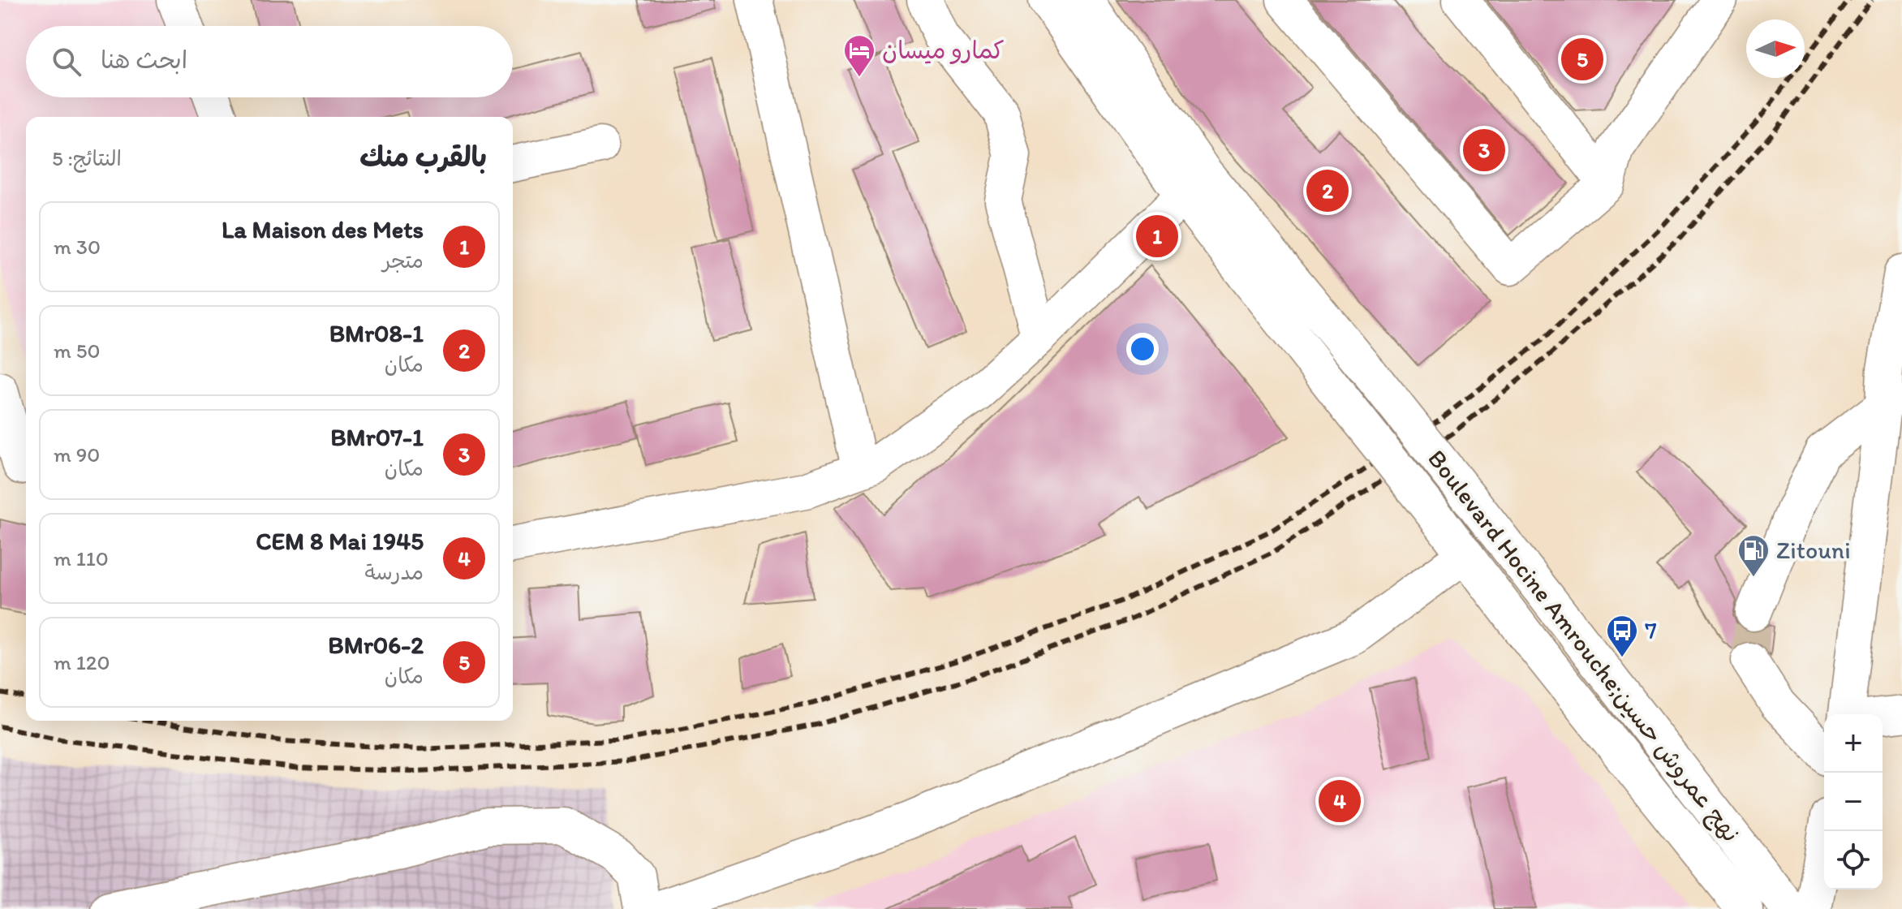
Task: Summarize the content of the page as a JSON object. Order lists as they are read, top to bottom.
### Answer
{
  "streets": {
    "street": ["Boulevard Hocine Amrouche;نهج عمروش حسين"]
  },
  "places": {
    "hotel": ["كمارو ميسان"],
    "fuel station": ["Zitouni"],
    "bus stop": ["7"]
  },
  "north": "right",
  "page": {
    "search": "ابحث هنا",
    "pins": [
      "5",
      "3",
      "2",
      "1",
      "4"
    ],
    "heading": ["بالقرب منك", "النتائج: 5"],
    "list": [
      {
        "mark": "1",
        "name": "La Maison des Mets",
        "note": "متجر",
        "value": "30 m"
      },
      {
        "mark": "2",
        "name": "BMr08-1",
        "note": "مكان",
        "value": "50 m"
      },
      {
        "mark": "3",
        "name": "BMr07-1",
        "note": "مكان",
        "value": "90 m"
      },
      {
        "mark": "4",
        "name": "CEM 8 Mai 1945",
        "note": "مدرسة",
        "value": "110 m"
      },
      {
        "mark": "5",
        "name": "BMr06-2",
        "note": "مكان",
        "value": "120 m"
      }
    ],
    "map_buttons": ["+", "−"]
  }
}
